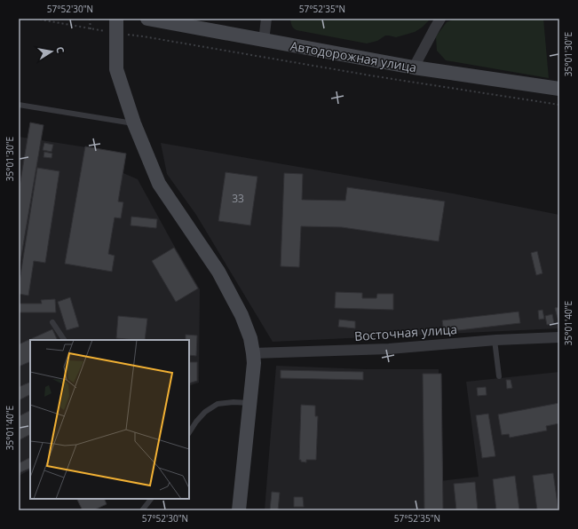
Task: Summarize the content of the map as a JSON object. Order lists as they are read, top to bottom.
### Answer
{
  "streets": {
    "street": ["Автодорожная улица", "Восточная улица"]
  },
  "house_numbers": ["33"],
  "north": "right",
  "coordinates": [
    "57°52'30\"N",
    "57°52'35\"N",
    "35°01'30\"E",
    "35°01'40\"E"
  ]
}
